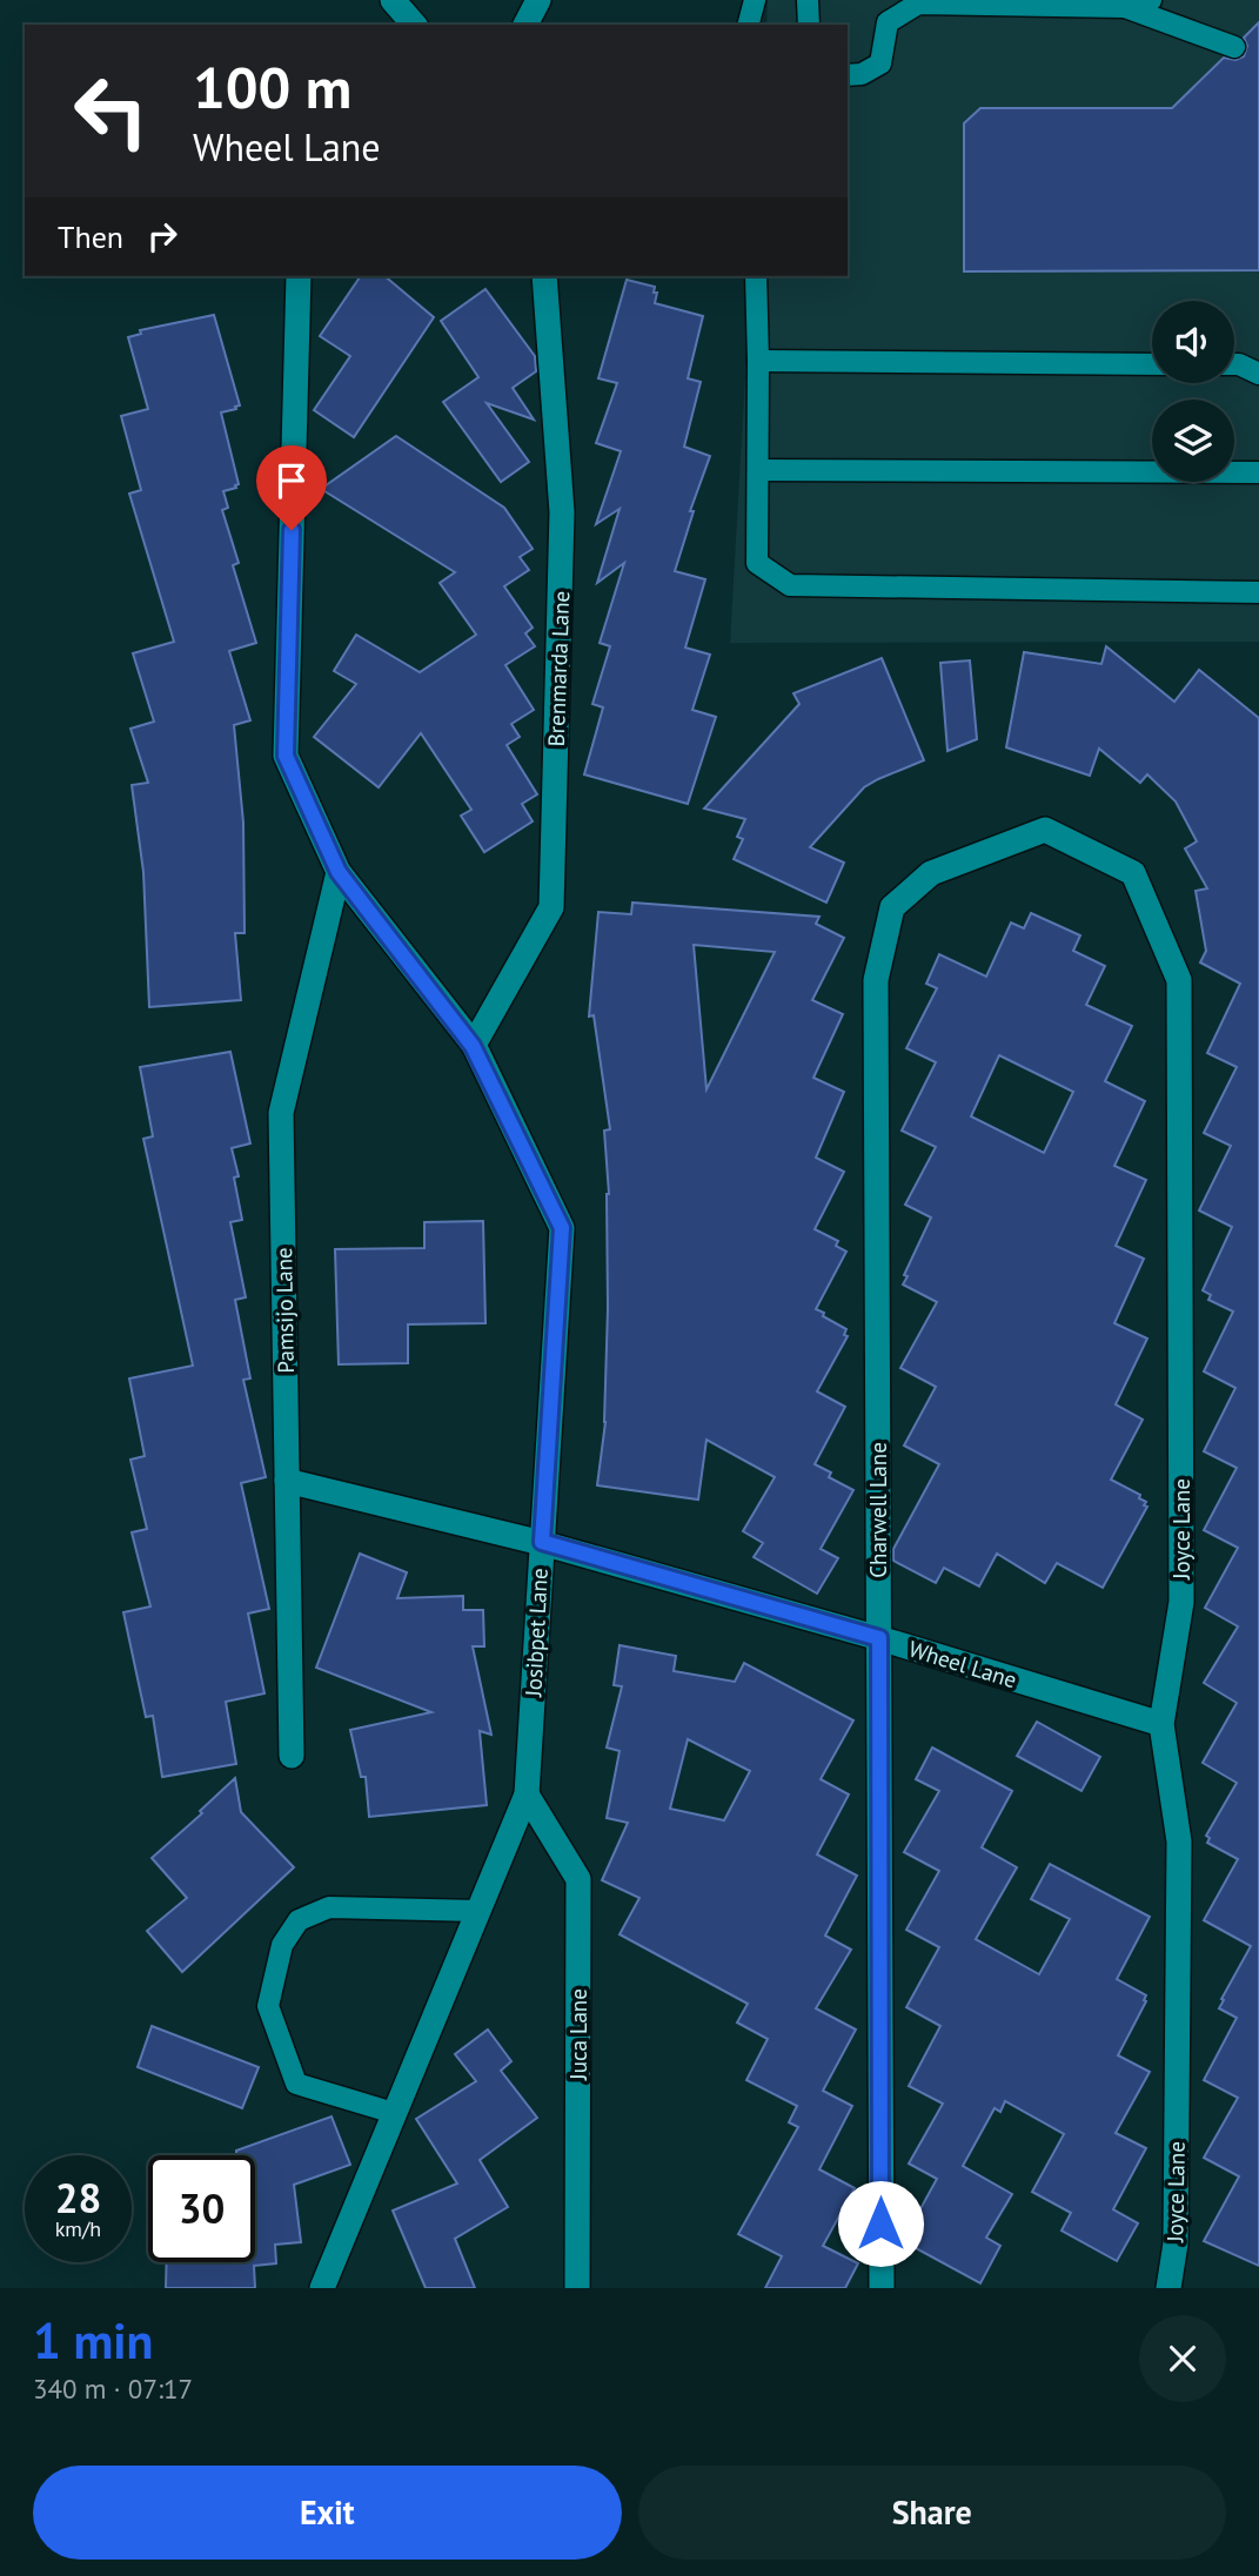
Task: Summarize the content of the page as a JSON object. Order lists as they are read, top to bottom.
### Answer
{
  "streets": {
    "street": [
      "Brenmarda Lane",
      "Pamsijo Lane",
      "Charwell Lane",
      "Joyce Lane",
      "Josibpet Lane",
      "Wheel Lane",
      "Juca Lane"
    ]
  },
  "crossings": [
    ["Brenmarda Lane", "Josibpet Lane"],
    ["Pamsijo Lane", "Josibpet Lane"],
    ["Pamsijo Lane", "Wheel Lane"],
    ["Charwell Lane", "Joyce Lane"],
    ["Charwell Lane", "Wheel Lane"],
    ["Joyce Lane", "Wheel Lane"],
    ["Josibpet Lane", "Wheel Lane"],
    ["Josibpet Lane", "Juca Lane"]
  ],
  "page": {
    "turn": ["100 m", "Wheel Lane"],
    "then": "Then",
    "speed": "28 km/h",
    "limit": "30",
    "heading": ["1 min", "340 m · 07:17"],
    "buttons": ["Exit", "Share"]
  }
}
